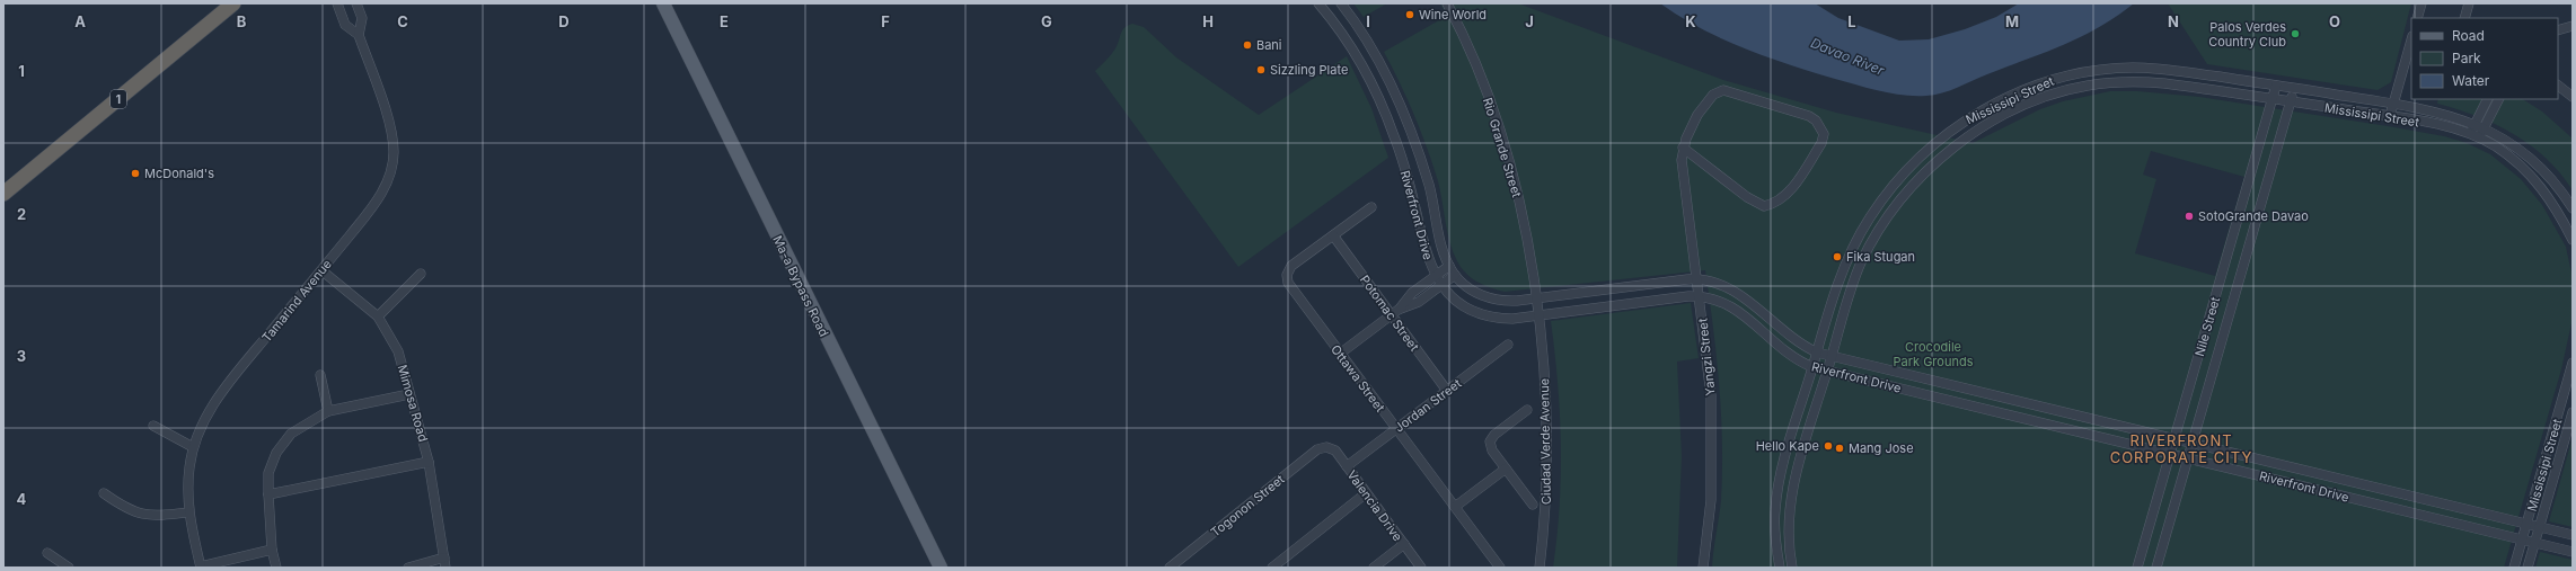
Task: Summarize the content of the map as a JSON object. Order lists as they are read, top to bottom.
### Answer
{
  "streets": {
    "highway": ["1"],
    "main road": ["Ma-a Bypass Road"],
    "street": [
      "Mississipi Street",
      "Rio Grande Street",
      "Riverfront Drive",
      "Tamarind Avenue",
      "Potomac Street",
      "Nile Street",
      "Yangzi Street",
      "Ottawa Street",
      "Mimosa Road",
      "Jordan Street",
      "Ciudad Verde Avenue",
      "Togonon Street",
      "Valencia Drive"
    ]
  },
  "crossings": [
    ["Mississipi Street", "Riverfront Drive"],
    ["Mississipi Street", "Nile Street"],
    ["Rio Grande Street", "Riverfront Drive"],
    ["Rio Grande Street", "Ciudad Verde Avenue"],
    ["Riverfront Drive", "Nile Street"],
    ["Riverfront Drive", "Yangzi Street"],
    ["Riverfront Drive", "Ciudad Verde Avenue"],
    ["Tamarind Avenue", "Mimosa Road"],
    ["Potomac Street", "Ottawa Street"],
    ["Potomac Street", "Jordan Street"],
    ["Ottawa Street", "Jordan Street"],
    ["Jordan Street", "Valencia Drive"],
    ["Togonon Street", "Valencia Drive"]
  ],
  "districts": ["RIVERFRONT CORPORATE CITY"],
  "water": ["Davao River"],
  "parks": ["Crocodile Park Grounds"],
  "places": [
    "Wine World",
    "Palos Verdes Country Club",
    "Bani",
    "Sizzling Plate",
    "McDonald's",
    "SotoGrande Davao",
    "Fika Stugan",
    "Hello Kape",
    "Mang Jose"
  ],
  "legend": ["Road", "Park", "Water"],
  "grid": {
    "columns": [
      "A",
      "B",
      "C",
      "D",
      "E",
      "F",
      "G",
      "H",
      "I",
      "J",
      "K",
      "L",
      "M",
      "N",
      "O"
    ],
    "rows": [
      "1",
      "2",
      "3",
      "4"
    ]
  }
}
